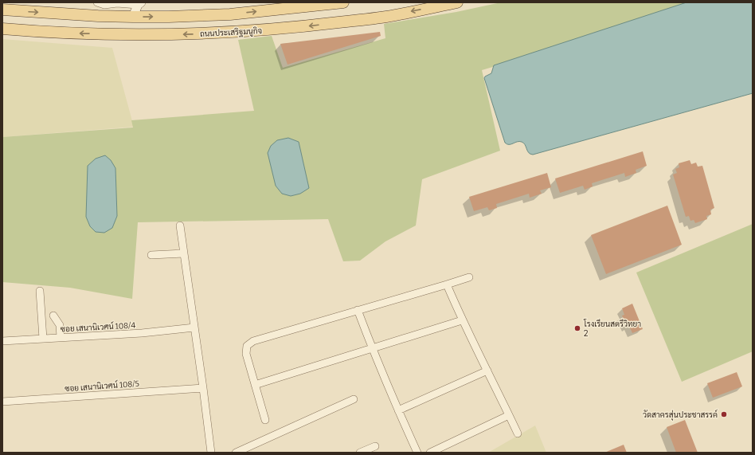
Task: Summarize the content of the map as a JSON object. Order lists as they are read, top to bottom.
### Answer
{
  "streets": {
    "main road": ["ถนนประเสริฐมนูกิจ"],
    "street": ["ซอย เสนานิเวศน์ 108/4", "ซอย เสนานิเวศน์ 108/5"]
  },
  "places": ["โรงเรียนสตรีวิทยา 2", "วัดสาครสุ่นประชาสรรค์"]
}
